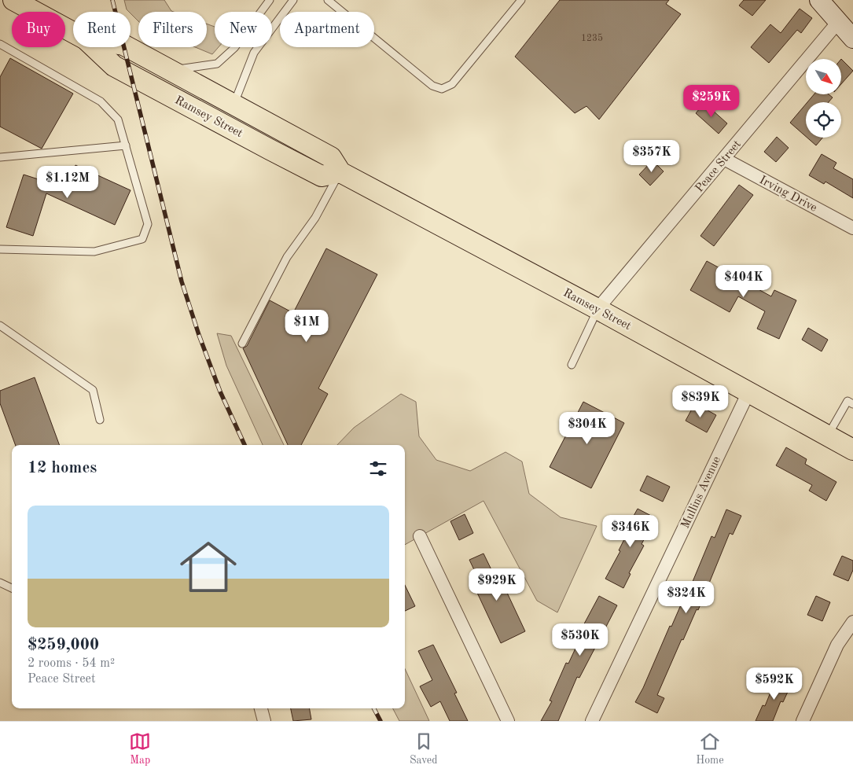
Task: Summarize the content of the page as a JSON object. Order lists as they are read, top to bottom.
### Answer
{
  "streets": {
    "main road": ["Ramsey Street"],
    "street": ["Peace Street", "Irving Drive", "Mullins Avenue"]
  },
  "crossings": [
    ["Ramsey Street", "Peace Street"],
    ["Ramsey Street", "Mullins Avenue"],
    ["Peace Street", "Irving Drive"]
  ],
  "house_numbers": ["1235"],
  "north": "bottom right",
  "page": {
    "chip": [
      "Buy",
      "Rent",
      "Filters",
      "New",
      "Apartment"
    ],
    "price": [
      "$259K",
      "$357K",
      "$1.12M",
      "$404K",
      "$1M",
      "$839K",
      "$304K",
      "$346K",
      "$929K",
      "$324K",
      "$530K",
      "$592K"
    ],
    "heading": "12 homes",
    "list": [
      {
        "name": "$259,000",
        "note": "2 rooms · 54 m² · Peace Street"
      }
    ],
    "tabs": ["Map", "Saved", "Home"]
  }
}
